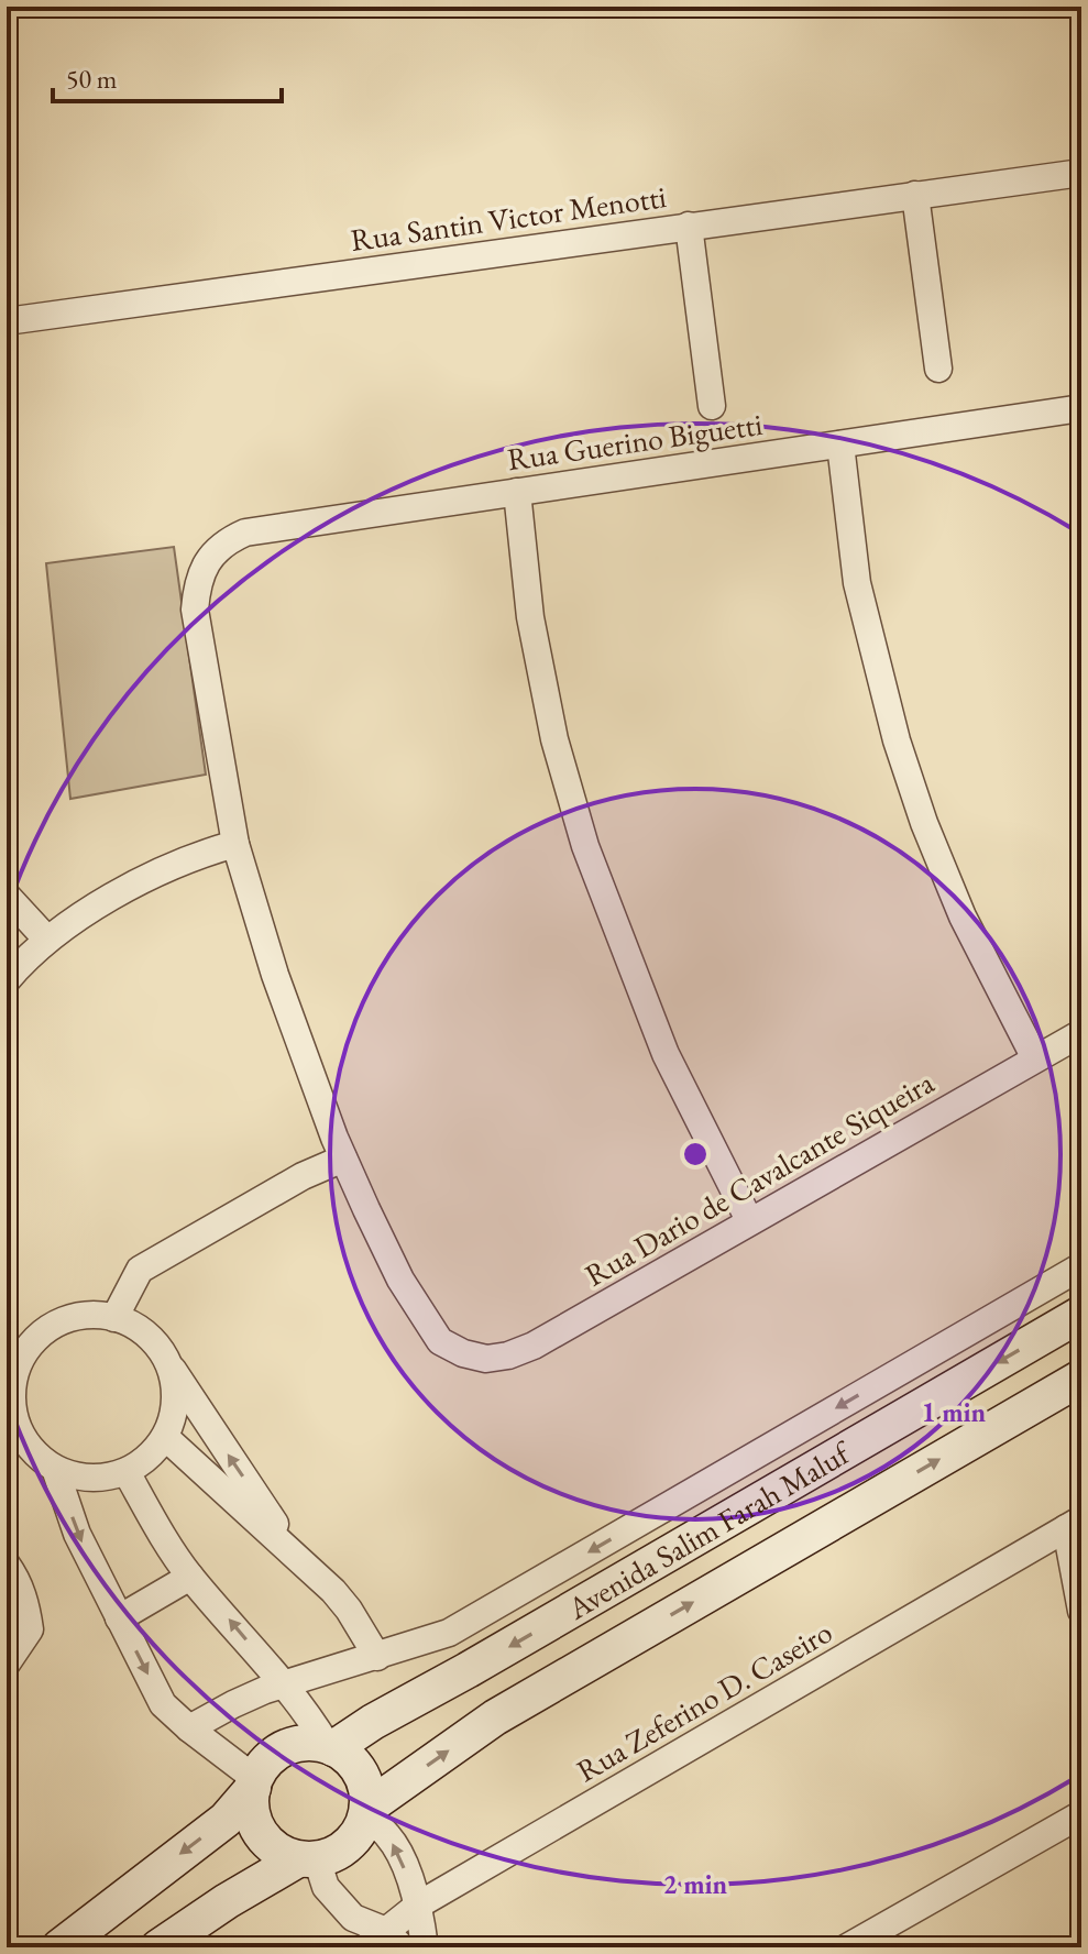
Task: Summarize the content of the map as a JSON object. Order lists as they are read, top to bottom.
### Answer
{
  "streets": {
    "main road": ["Avenida Salim Farah Maluf"],
    "street": [
      "Rua Santin Victor Menotti",
      "Rua Guerino Biguetti",
      "Rua Dario de Cavalcante Siqueira",
      "Rua Zeferino D. Caseiro"
    ]
  },
  "scale_bar": "50 m",
  "rings": ["1 min", "2 min"]
}
